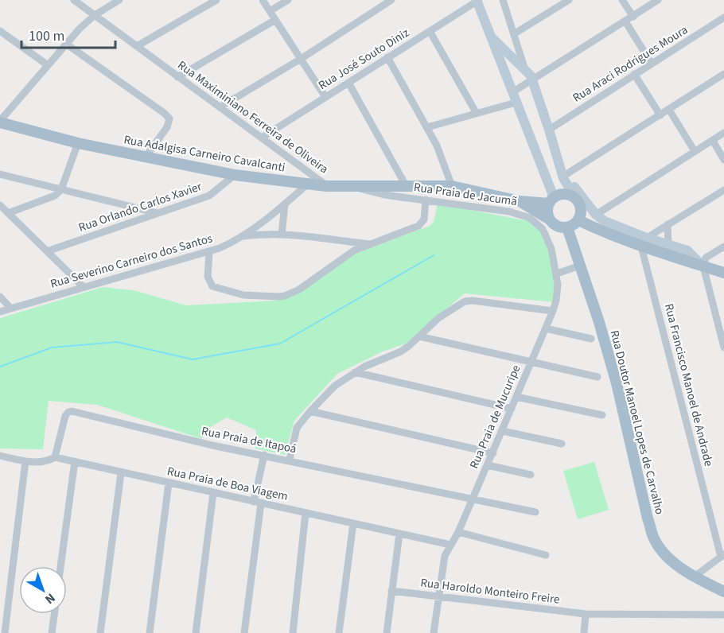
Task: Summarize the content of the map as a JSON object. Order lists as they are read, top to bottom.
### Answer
{
  "streets": {
    "main road": ["Rua Adalgisa Carneiro Cavalcanti", "Rua Doutor Manoel Lopes de Carvalho"],
    "street": [
      "Rua José Souto Diniz",
      "Rua Araci Rodrigues Moura",
      "Rua Maximiniano Ferreira de Oliveira",
      "Rua Praia de Jacumã",
      "Rua Orlando Carlos Xavier",
      "Rua Severino Carneiro dos Santos",
      "Rua Francisco Manoel de Andrade",
      "Rua Praia de Mucuripe",
      "Rua Praia de Itapoá",
      "Rua Praia de Boa Viagem",
      "Rua Haroldo Monteiro Freire"
    ]
  },
  "crossings": [
    ["Rua José Souto Diniz", "Rua Maximiniano Ferreira de Oliveira"],
    ["Rua Maximiniano Ferreira de Oliveira", "Rua Adalgisa Carneiro Cavalcanti"],
    ["Rua Adalgisa Carneiro Cavalcanti", "Rua Praia de Jacumã"],
    ["Rua Adalgisa Carneiro Cavalcanti", "Rua Orlando Carlos Xavier"],
    ["Rua Adalgisa Carneiro Cavalcanti", "Rua Severino Carneiro dos Santos"],
    ["Rua Adalgisa Carneiro Cavalcanti", "Rua Doutor Manoel Lopes de Carvalho"],
    ["Rua Praia de Jacumã", "Rua Praia de Mucuripe"],
    ["Rua Praia de Mucuripe", "Rua Praia de Itapoá"],
    ["Rua Praia de Mucuripe", "Rua Praia de Boa Viagem"],
    ["Rua Praia de Mucuripe", "Rua Haroldo Monteiro Freire"],
    ["Rua Praia de Itapoá", "Rua Praia de Boa Viagem"]
  ],
  "scale_bar": "100 m",
  "north": "bottom right"
}
